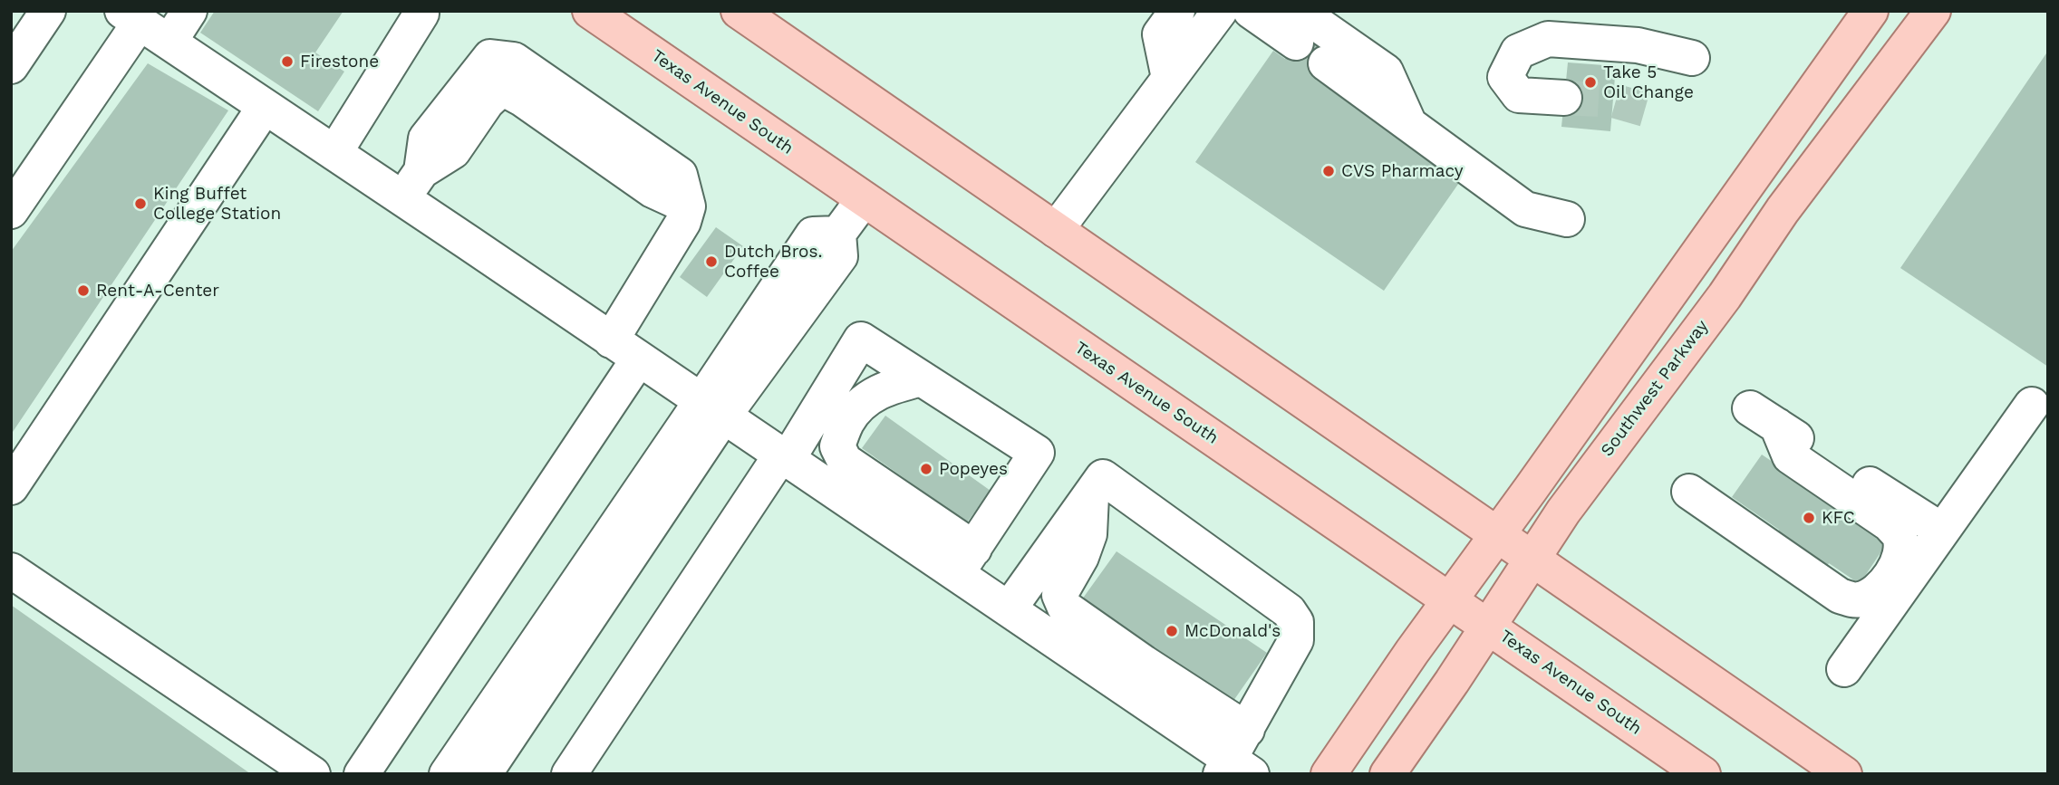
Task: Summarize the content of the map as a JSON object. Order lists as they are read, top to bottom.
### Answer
{
  "streets": {
    "main road": ["Texas Avenue South", "Southwest Parkway"]
  },
  "crossings": [
    ["Texas Avenue South", "Southwest Parkway"]
  ],
  "places": [
    "Firestone",
    "Take 5 Oil Change",
    "CVS Pharmacy",
    "King Buffet College Station",
    "Dutch Bros. Coffee",
    "Rent-A-Center",
    "Popeyes",
    "KFC",
    "McDonald's"
  ]
}
